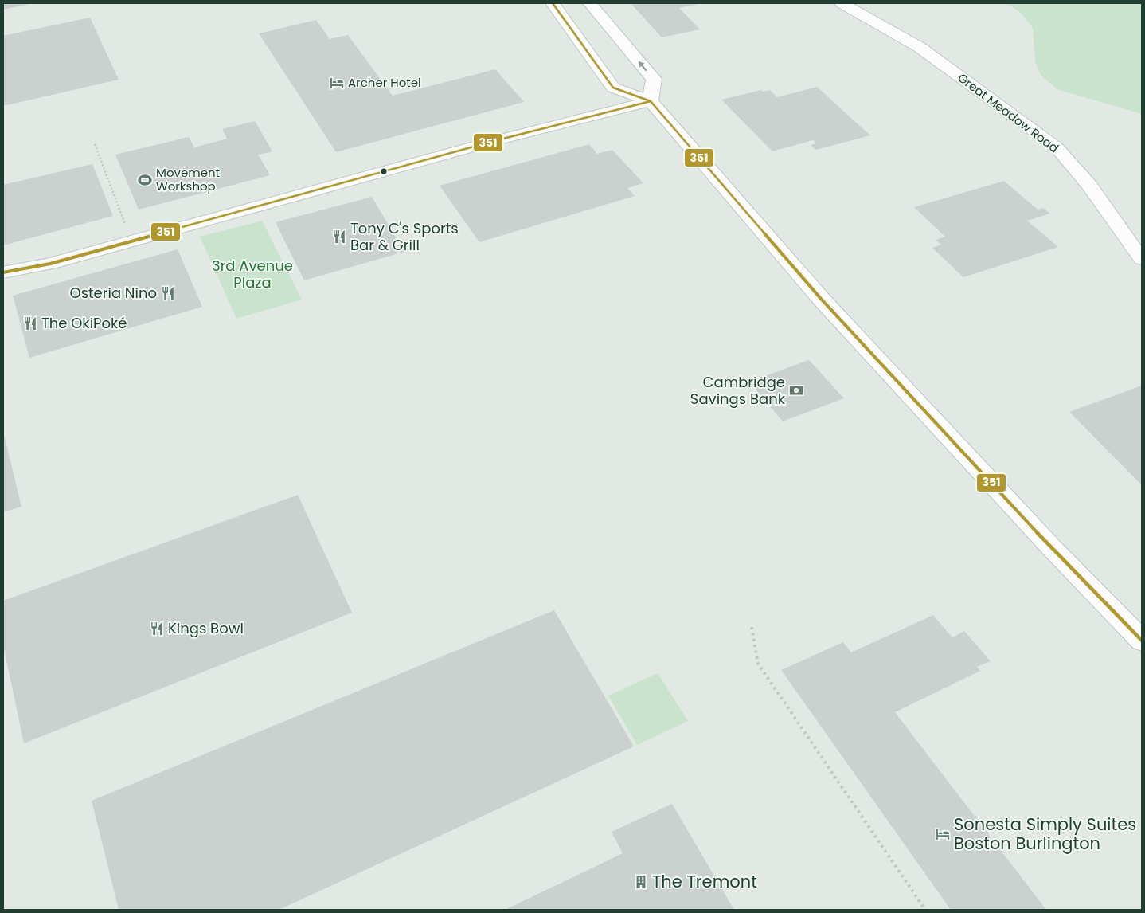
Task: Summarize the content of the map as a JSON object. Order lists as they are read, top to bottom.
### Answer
{
  "streets": {
    "street": ["Great Meadow Road"]
  },
  "parks": ["3rd Avenue Plaza"],
  "places": {
    "hotel": ["Archer Hotel", "Sonesta Simply Suites Boston Burlington"],
    "sports": ["Movement Workshop"],
    "restaurant": [
      "Tony C's Sports Bar & Grill",
      "Osteria Nino",
      "The OkiPoké",
      "Kings Bowl"
    ],
    "bank": ["Cambridge Savings Bank"],
    "building": ["The Tremont"]
  },
  "lines": ["transit line 351"]
}
